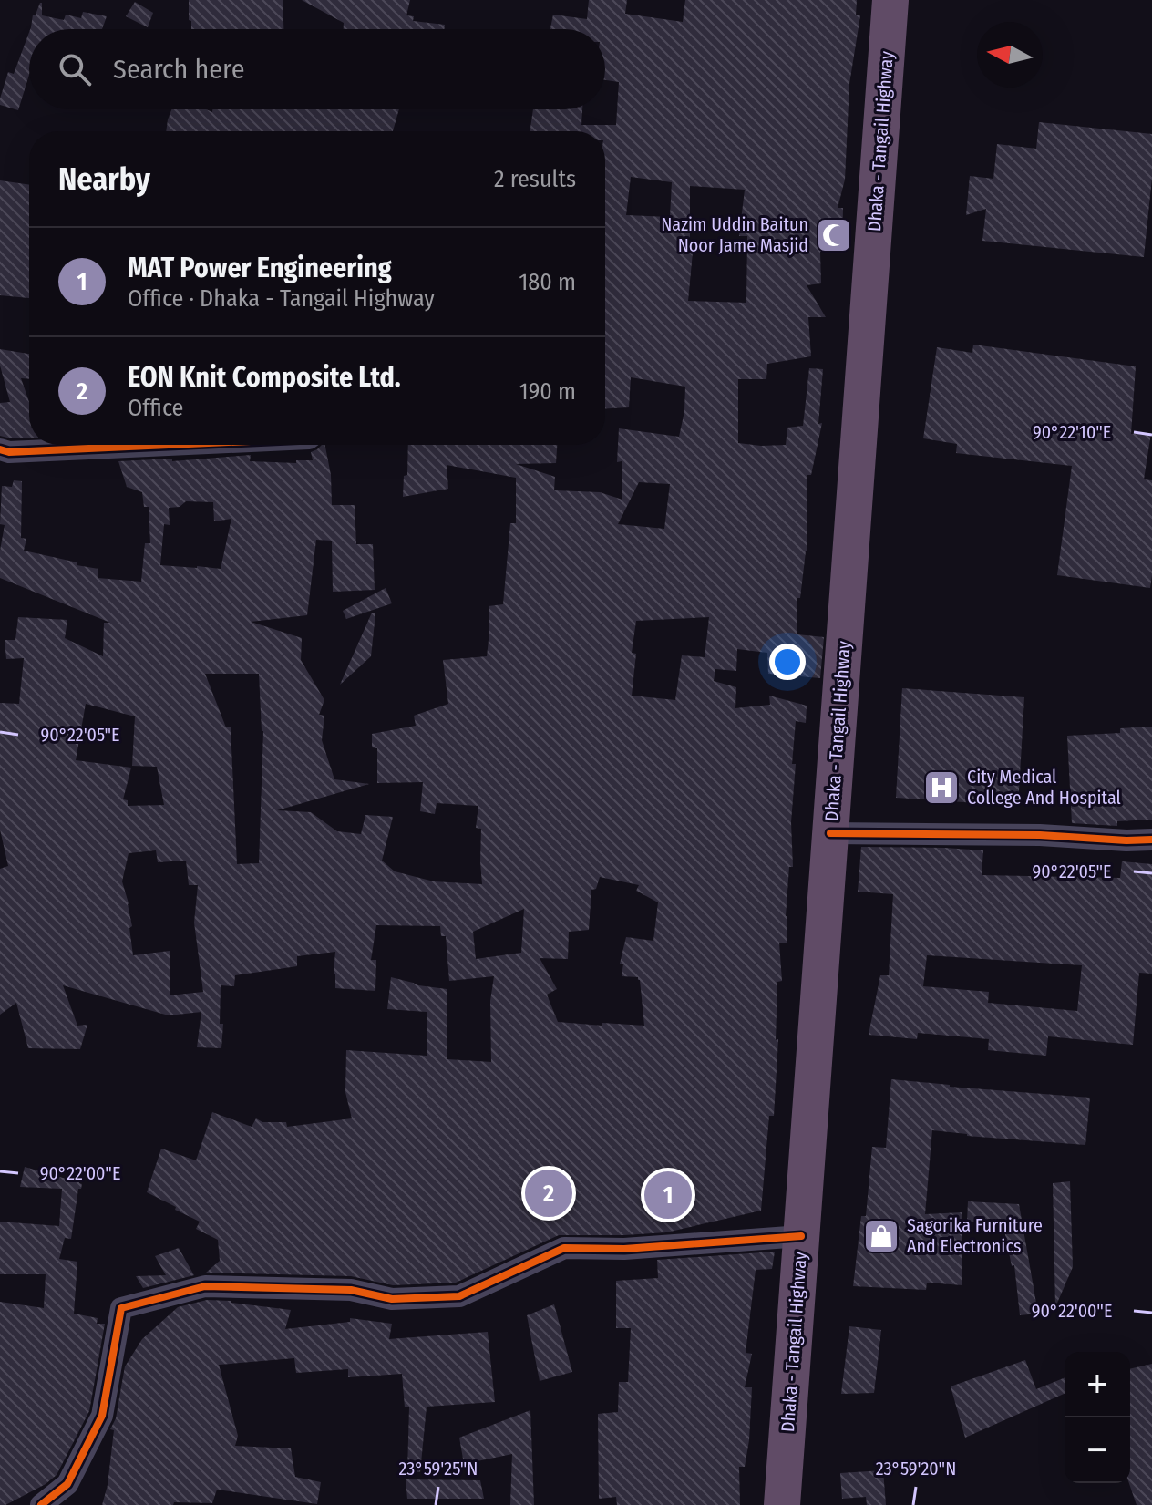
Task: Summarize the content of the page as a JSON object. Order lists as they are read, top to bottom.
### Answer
{
  "streets": {
    "highway": ["Dhaka - Tangail Highway"]
  },
  "places": {
    "mosque": ["Nazim Uddin Baitun Noor Jame Masjid"],
    "hospital": ["City Medical College And Hospital"],
    "shop": ["Sagorika Furniture And Electronics"]
  },
  "north": "left",
  "page": {
    "search": "Search here",
    "heading": ["Nearby", "2 results"],
    "list": [
      {
        "mark": "1",
        "name": "MAT Power Engineering",
        "note": "Office · Dhaka - Tangail Highway",
        "value": "180 m"
      },
      {
        "mark": "2",
        "name": "EON Knit Composite Ltd.",
        "note": "Office",
        "value": "190 m"
      }
    ],
    "pins": ["2", "1"],
    "map_buttons": ["+", "−"]
  },
  "coordinates": [
    "90°22'10\"E",
    "90°22'05\"E",
    "90°22'00\"E",
    "23°59'25\"N",
    "23°59'20\"N"
  ]
}
